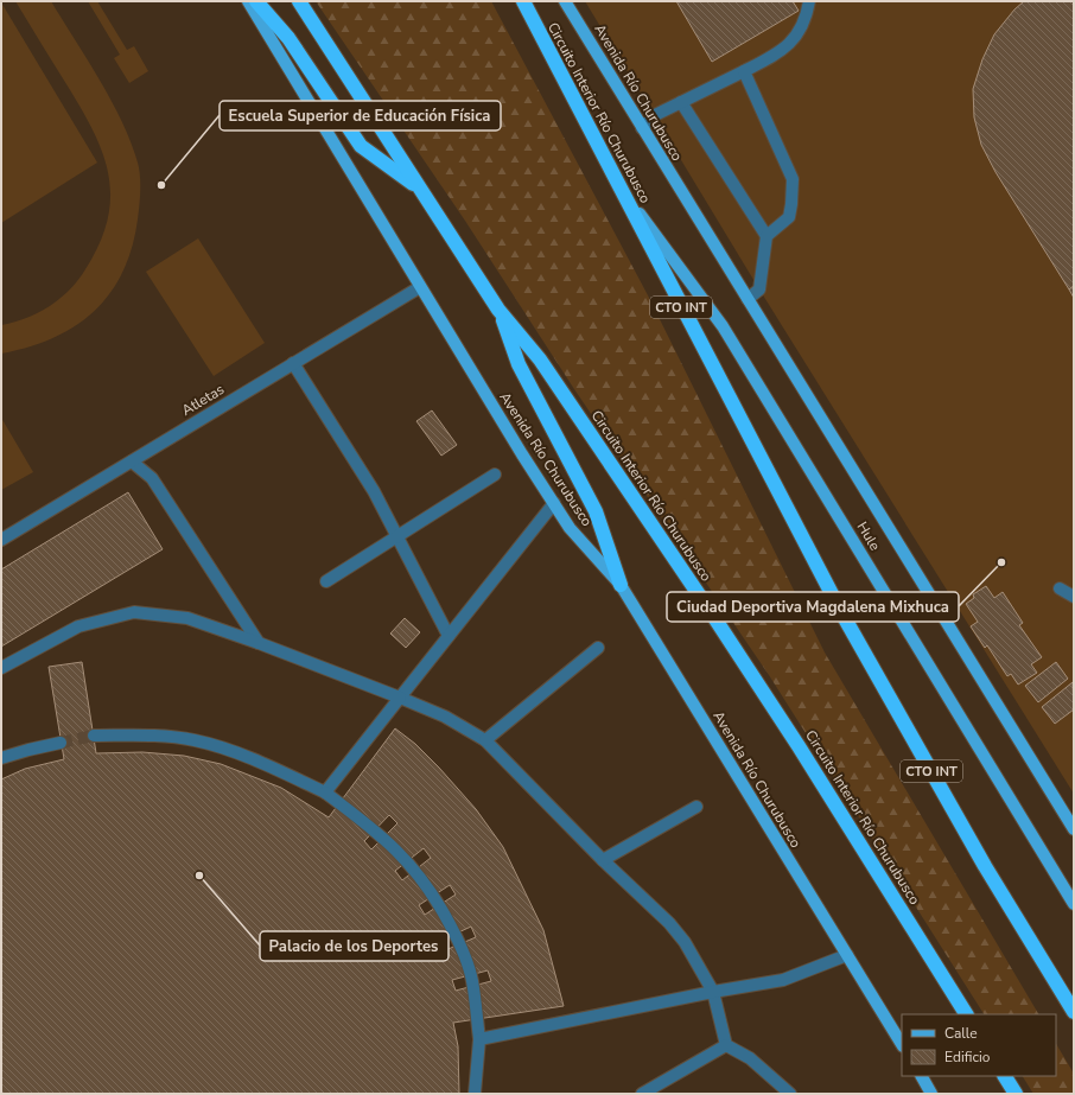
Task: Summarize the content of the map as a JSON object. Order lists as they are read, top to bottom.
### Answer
{
  "streets": {
    "highway": ["Circuito Interior Río Churubusco", "CTO INT"],
    "main road": ["Avenida Río Churubusco", "Hule"],
    "street": ["Atletas"]
  },
  "crossings": [
    ["Avenida Río Churubusco", "Atletas"],
    ["Circuito Interior Río Churubusco", "Hule"]
  ],
  "places": ["Escuela Superior de Educación Física", "Ciudad Deportiva Magdalena Mixhuca", "Palacio de los Deportes"],
  "legend": ["Calle", "Edificio"]
}
